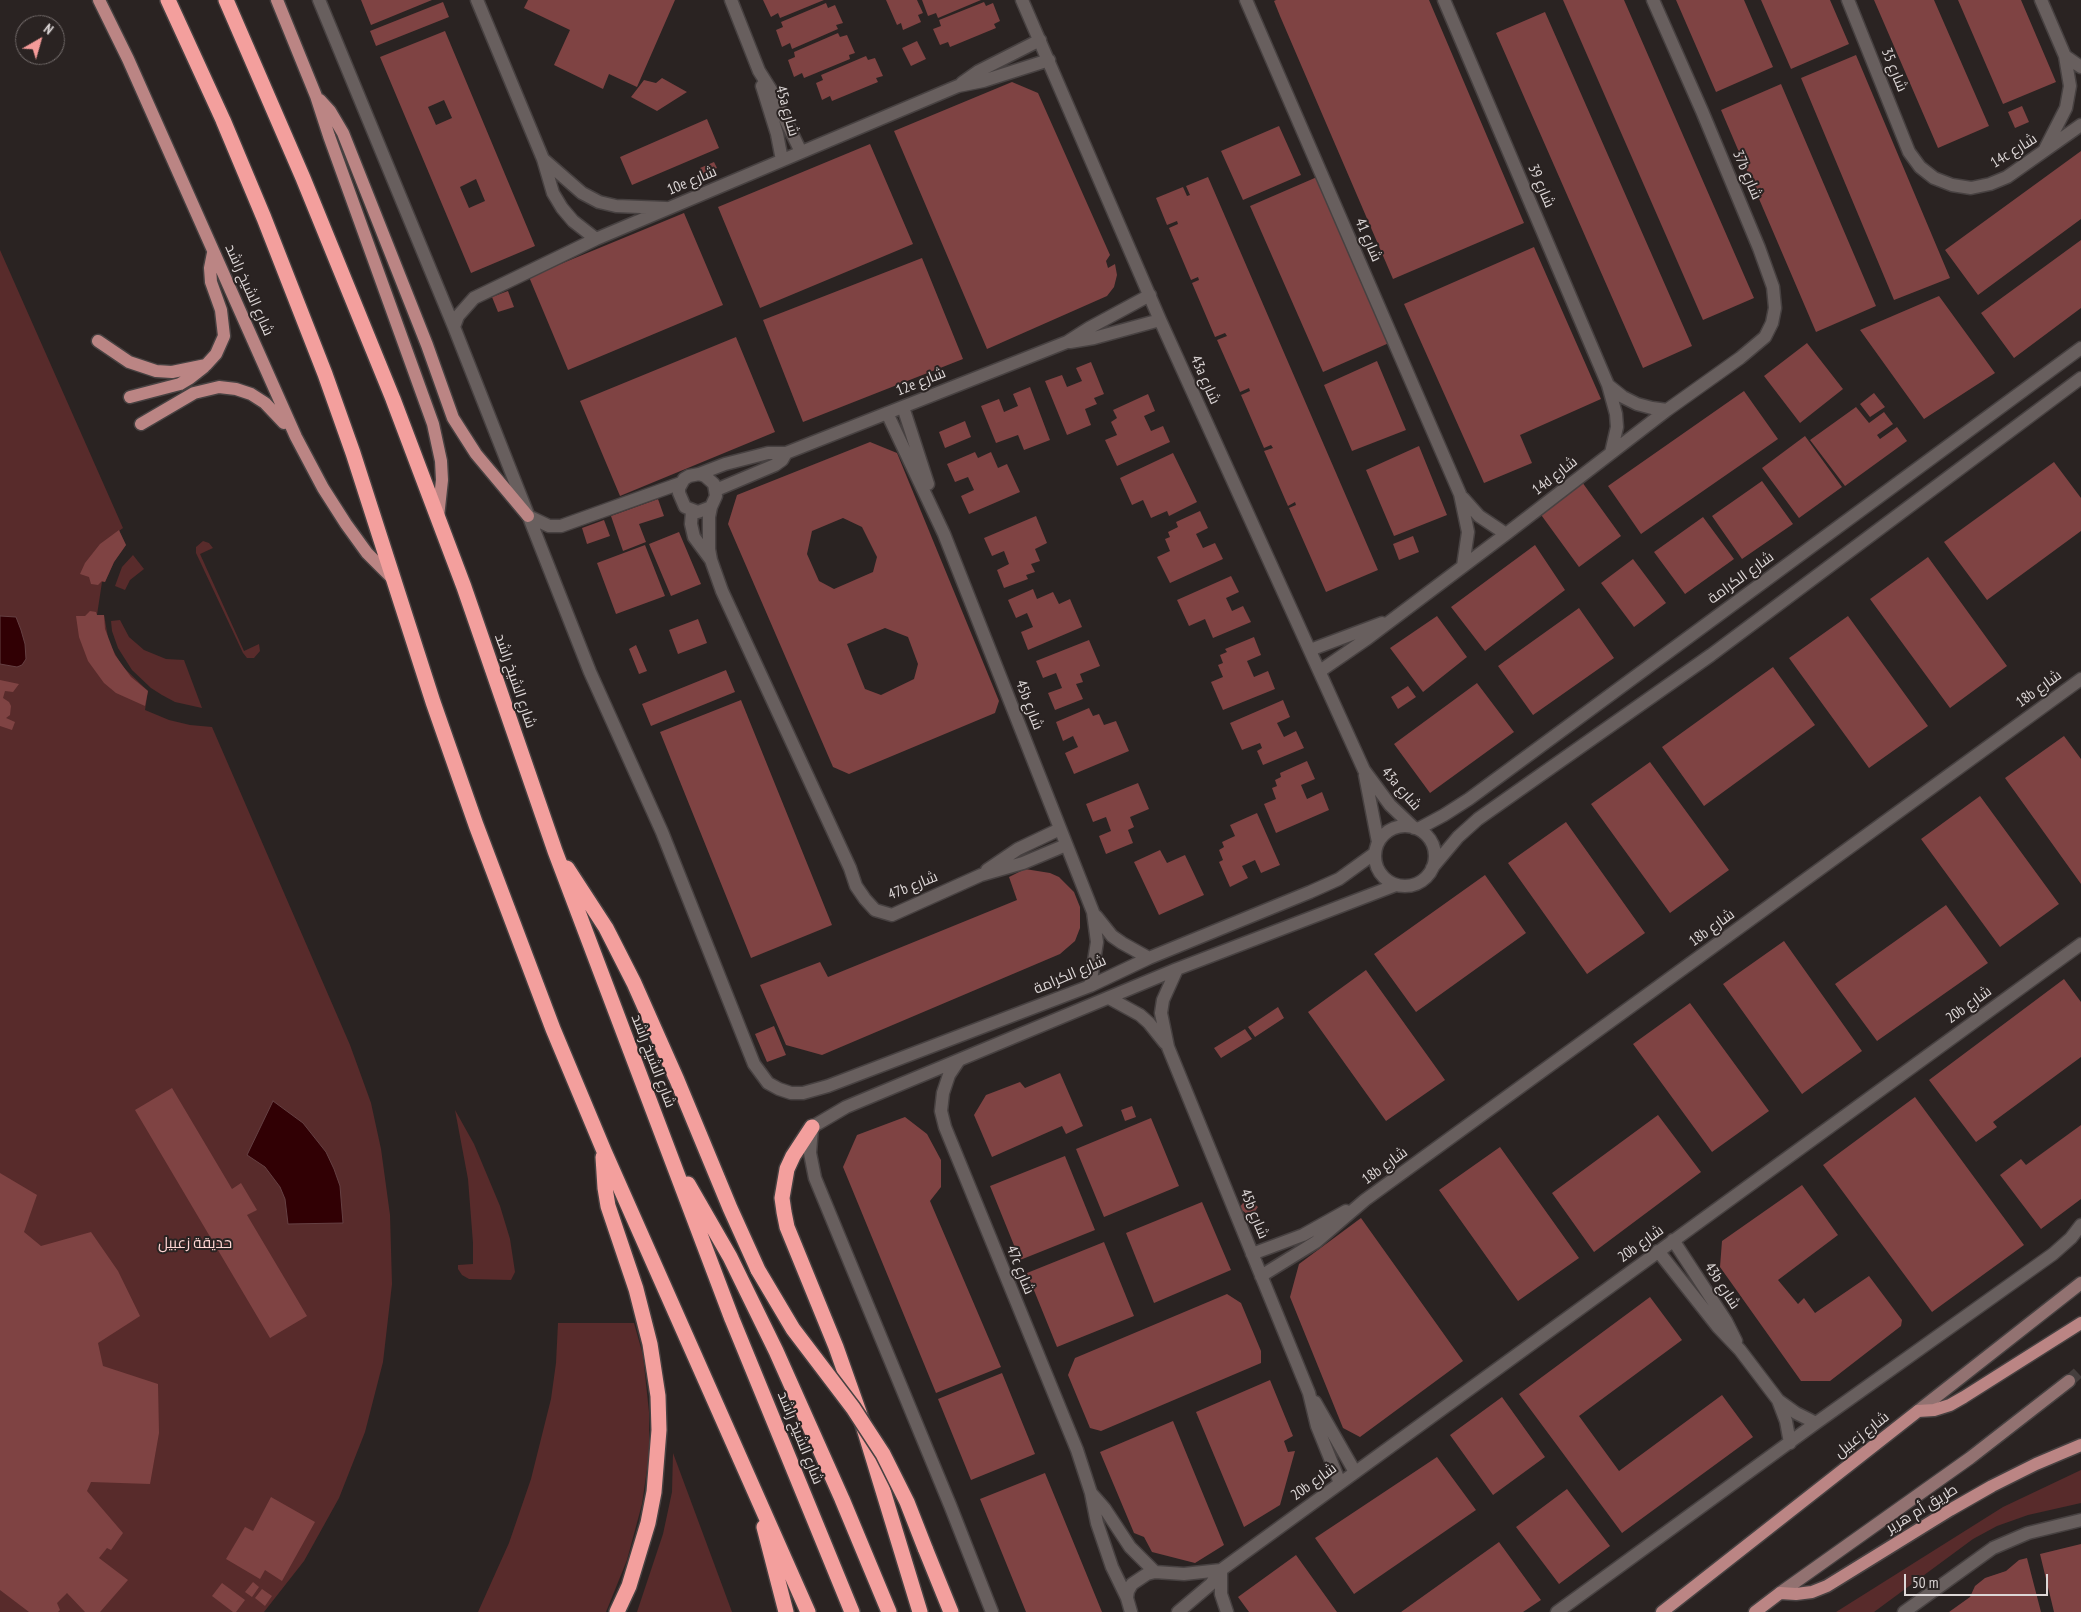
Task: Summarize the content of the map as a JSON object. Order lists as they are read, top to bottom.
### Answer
{
  "streets": {
    "highway": ["شارع الشيخ راشد"],
    "main road": ["شارع زعبيل", "طريق أم هرير"],
    "street": [
      "شارع 35",
      "45a شارع",
      "14c شارع",
      "37b شارع",
      "10e شارع",
      "شارع 39",
      "شارع 41",
      "43a شارع",
      "12e شارع",
      "14d شارع",
      "شارع الكرامة",
      "18b شارع",
      "45b شارع",
      "47b شارع",
      "20b شارع",
      "47c شارع",
      "43b شارع"
    ]
  },
  "crossings": [
    ["شارع 35", "14c شارع"],
    ["45a شارع", "10e شارع"],
    ["37b شارع", "14d شارع"],
    ["10e شارع", "43a شارع"],
    ["شارع 39", "14d شارع"],
    ["شارع 41", "14d شارع"],
    ["43a شارع", "12e شارع"],
    ["43a شارع", "14d شارع"],
    ["43a شارع", "شارع الكرامة"],
    ["12e شارع", "45b شارع"],
    ["شارع الكرامة", "45b شارع"],
    ["18b شارع", "45b شارع"],
    ["45b شارع", "47b شارع"],
    ["45b شارع", "20b شارع"],
    ["20b شارع", "43b شارع"]
  ],
  "parks": ["حديقة زعبيل"],
  "scale_bar": "50 m",
  "north": "top right"
}
